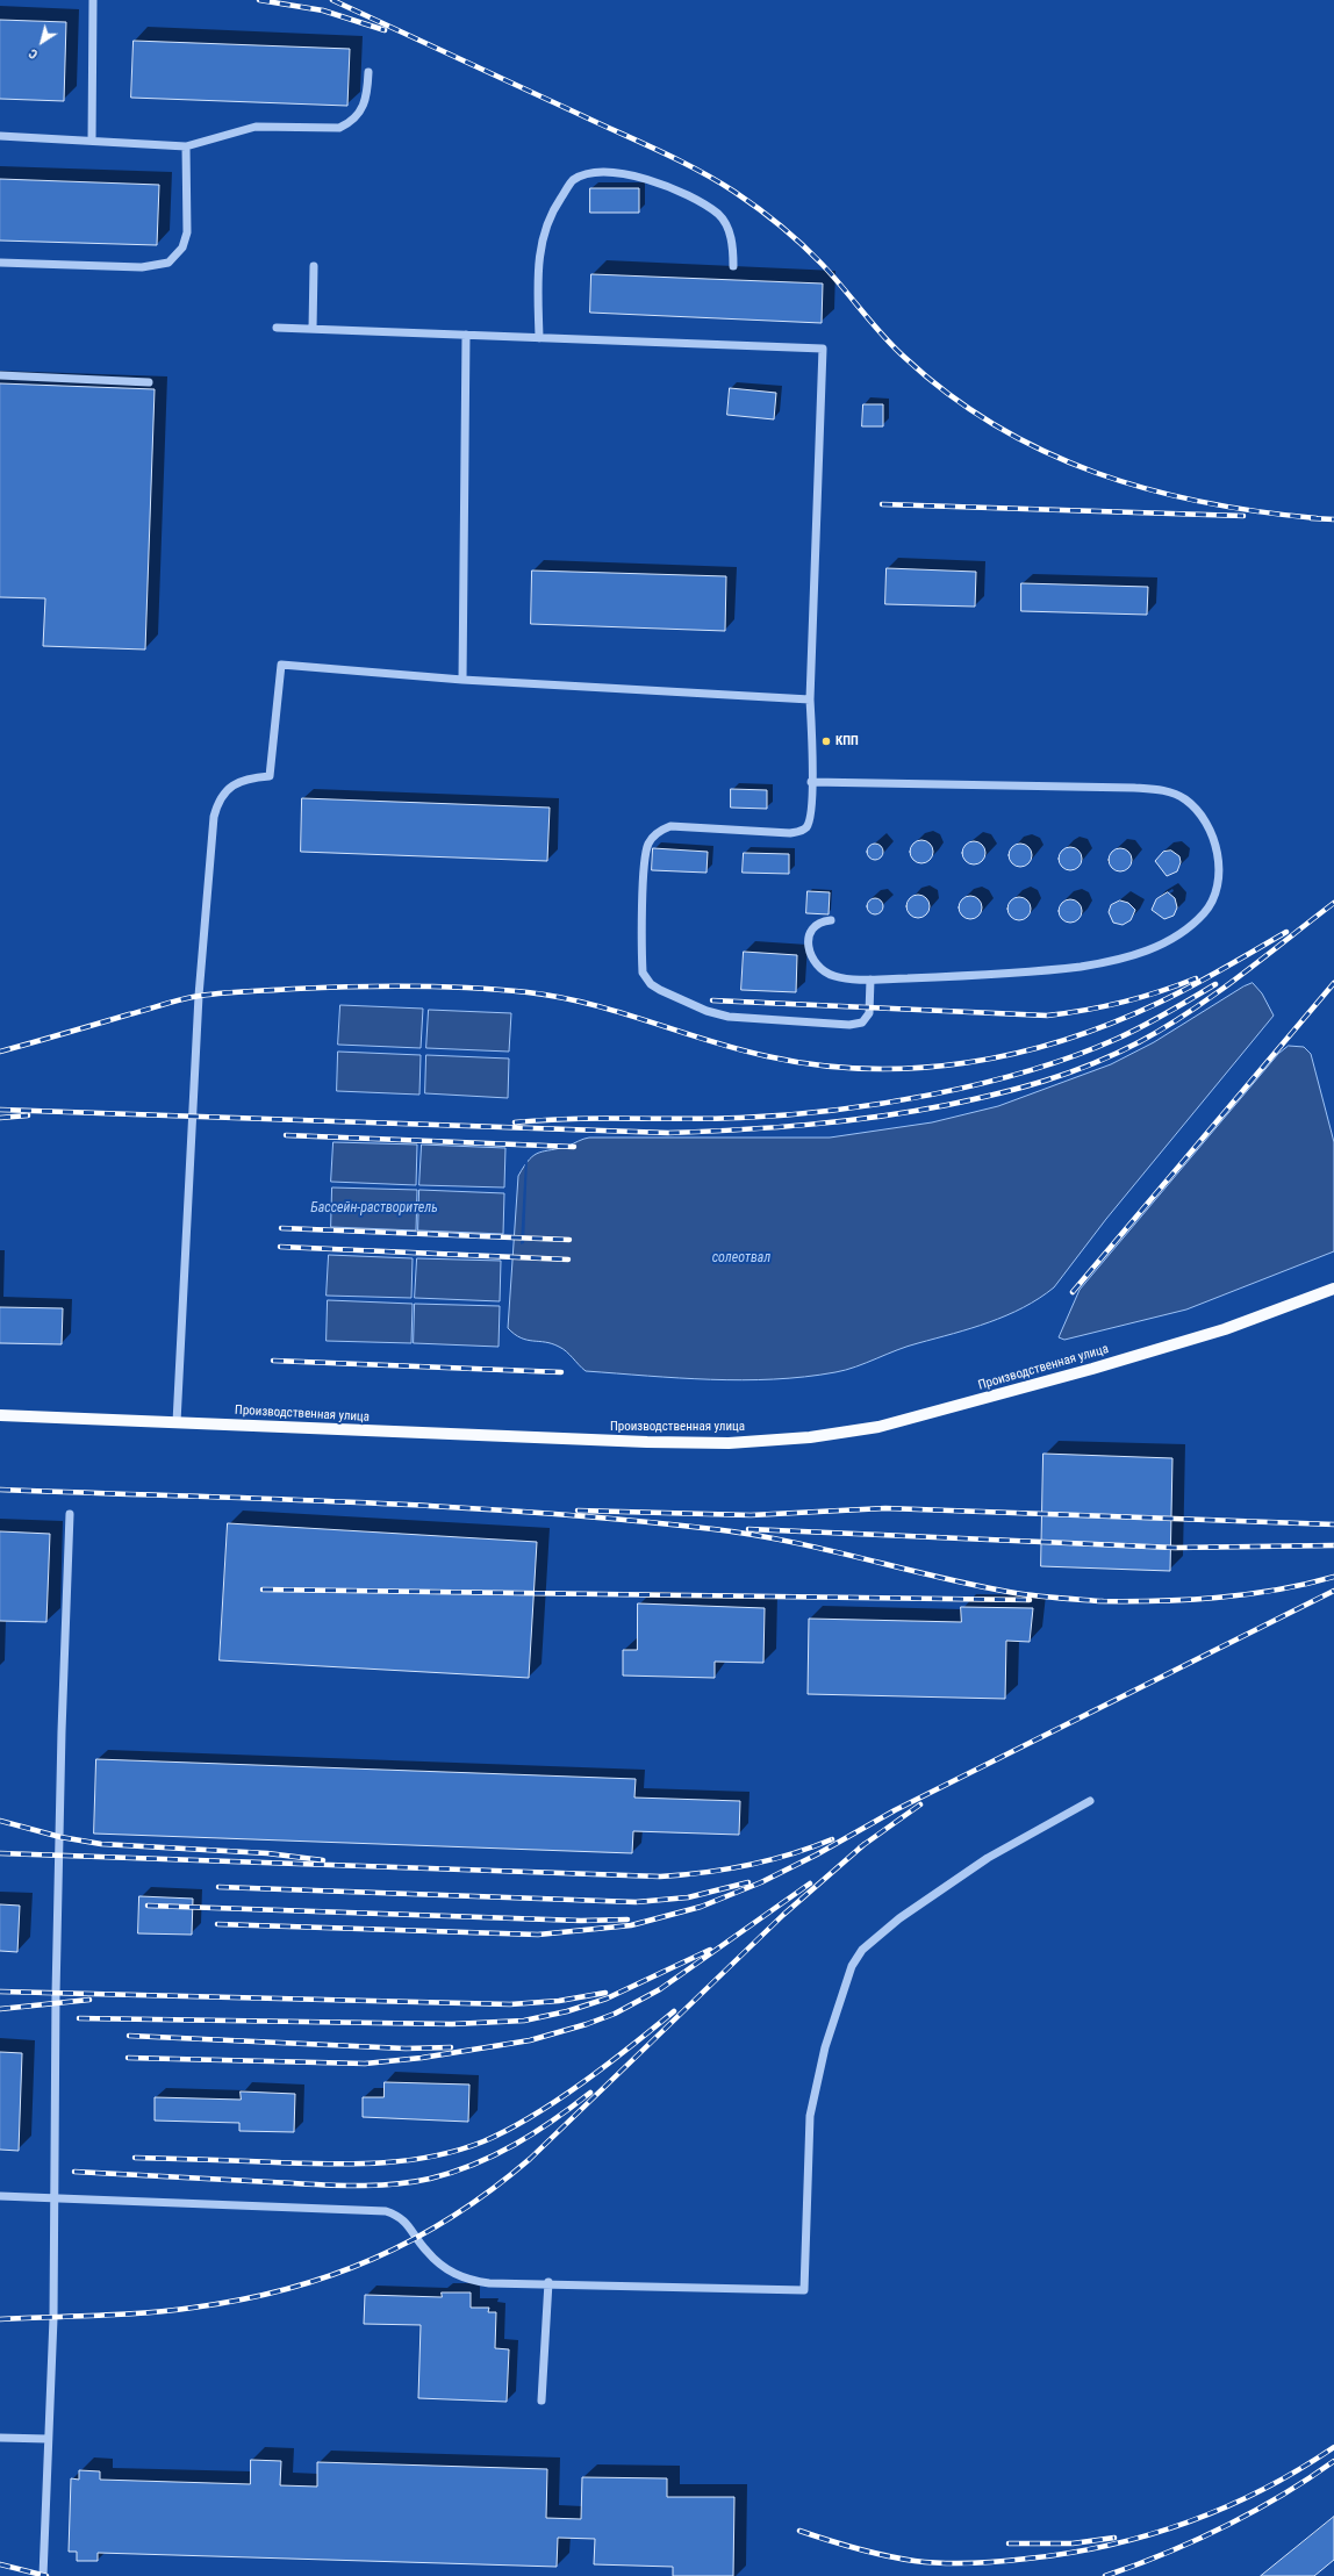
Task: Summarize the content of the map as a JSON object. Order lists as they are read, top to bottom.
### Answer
{
  "streets": {
    "main road": ["Производственная улица"]
  },
  "water": ["Бассейн-растворитель", "солеотвал"],
  "places": ["КПП"],
  "north": "bottom left"
}
